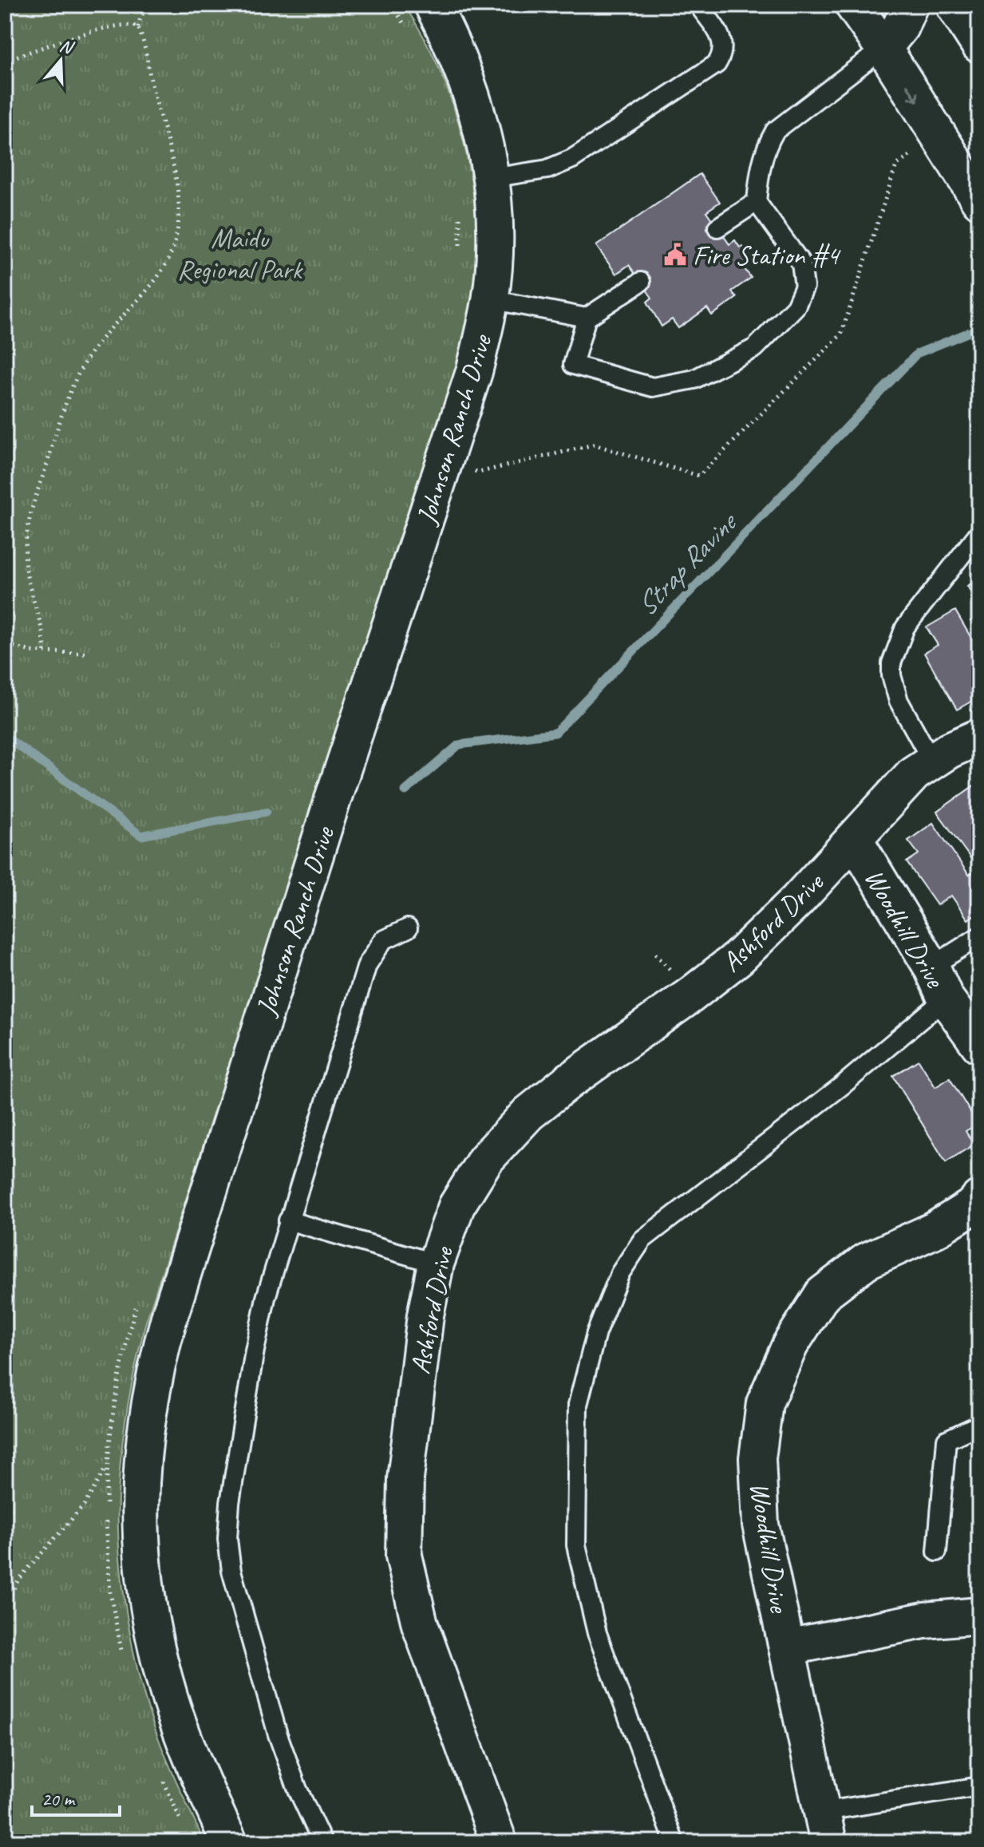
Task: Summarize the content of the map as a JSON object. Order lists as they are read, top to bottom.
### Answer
{
  "streets": {
    "street": ["Johnson Ranch Drive", "Ashford Drive", "Woodhill Drive"]
  },
  "crossings": [
    ["Ashford Drive", "Woodhill Drive"]
  ],
  "water": ["Strap Ravine"],
  "parks": ["Maidu Regional Park"],
  "places": {
    "public building": ["Fire Station #4"]
  },
  "scale_bar": "20 m",
  "north": "top"
}
